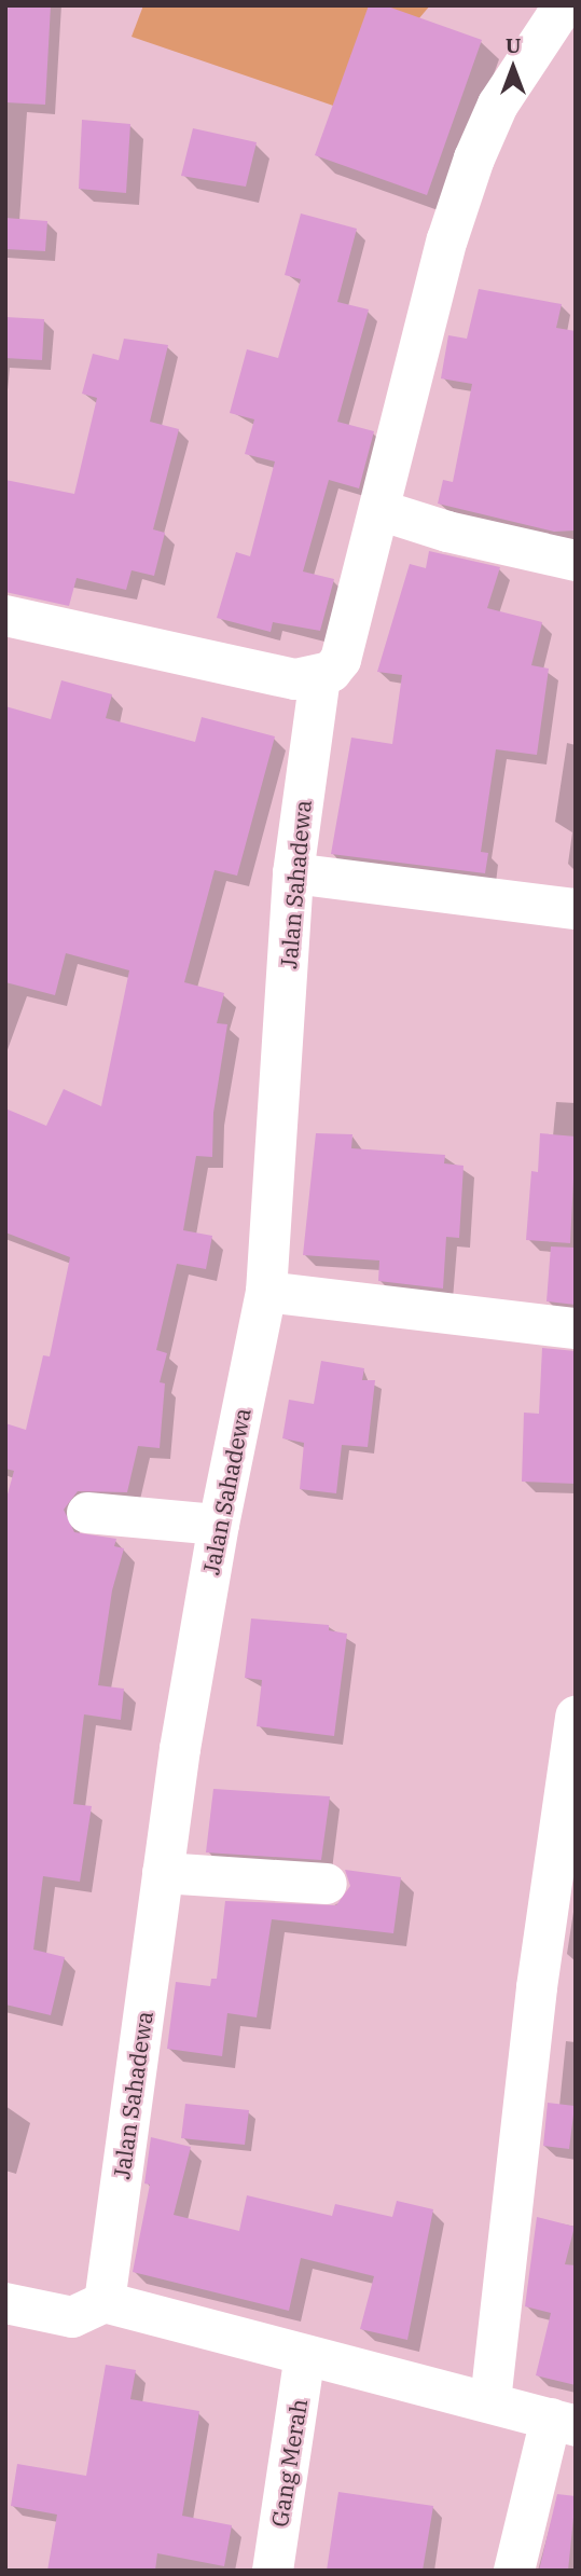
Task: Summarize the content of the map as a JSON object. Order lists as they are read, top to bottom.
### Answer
{
  "streets": {
    "street": ["Jalan Sahadewa", "Gang Merah"]
  },
  "north": "top"
}
